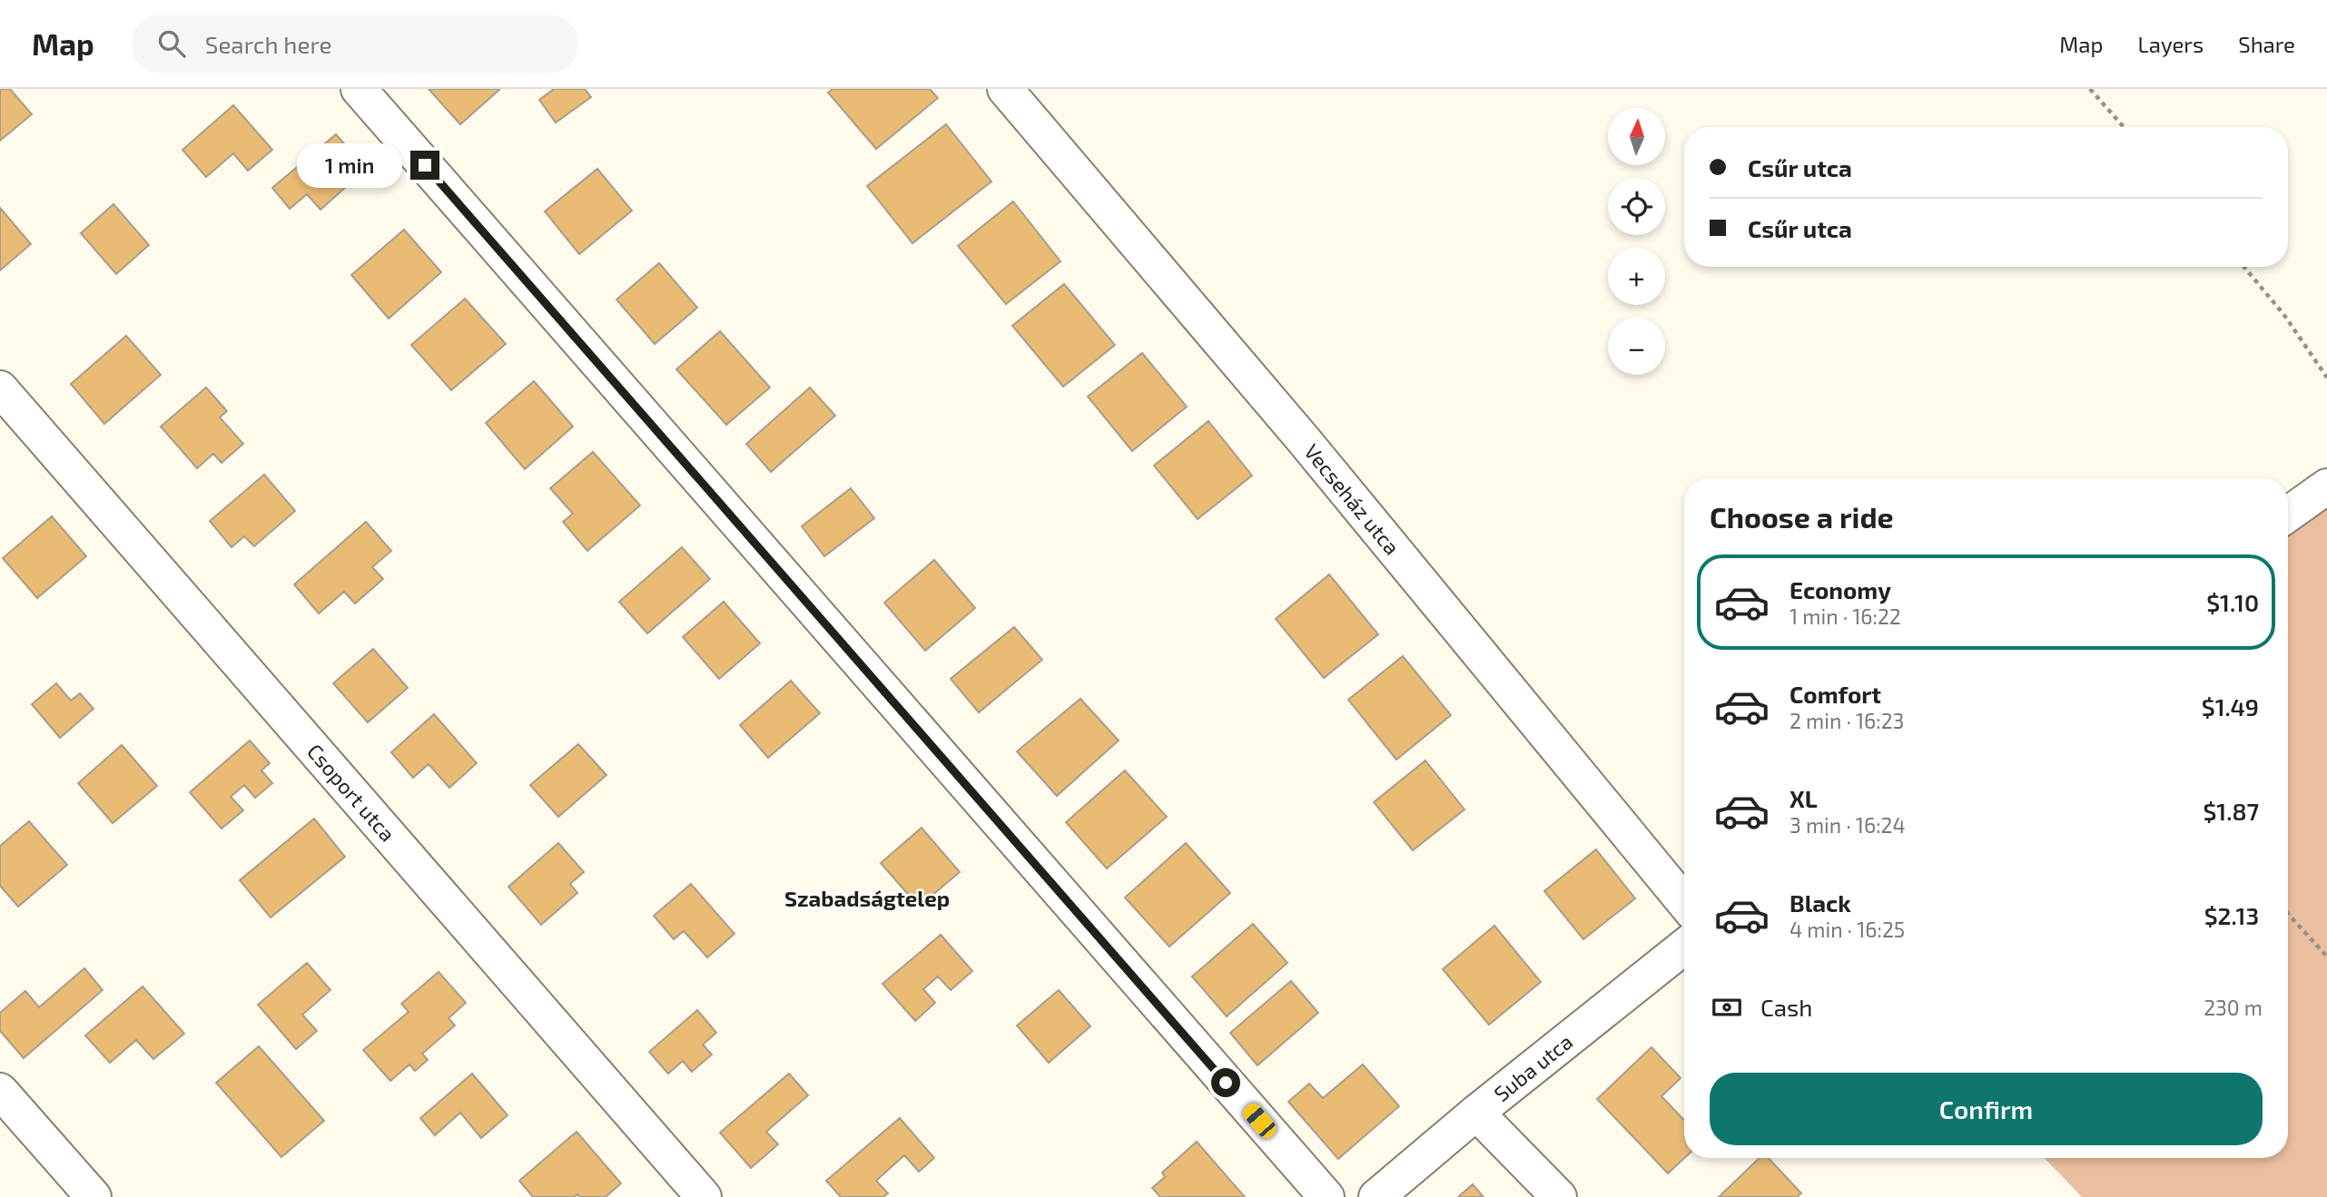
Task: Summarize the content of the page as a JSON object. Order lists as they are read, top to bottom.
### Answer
{
  "streets": {
    "street": ["Vecseház utca", "Csoport utca", "Suba utca"]
  },
  "districts": ["Szabadságtelep"],
  "north": "top",
  "page": {
    "header": "Map",
    "search": "Search here",
    "nav": ["Map", "Layers", "Share"],
    "map_buttons": ["+", "−"],
    "banner": ["Csűr utca", "Csűr utca"],
    "bubble": "1 min",
    "heading": "Choose a ride",
    "list": [
      {
        "name": "Economy",
        "note": "1 min · 16:22",
        "value": "$1.10"
      },
      {
        "name": "Comfort",
        "note": "2 min · 16:23",
        "value": "$1.49"
      },
      {
        "name": "XL",
        "note": "3 min · 16:24",
        "value": "$1.87"
      },
      {
        "name": "Black",
        "note": "4 min · 16:25",
        "value": "$2.13"
      }
    ],
    "pay": ["Cash", "230 m"],
    "buttons": "Confirm"
  }
}
